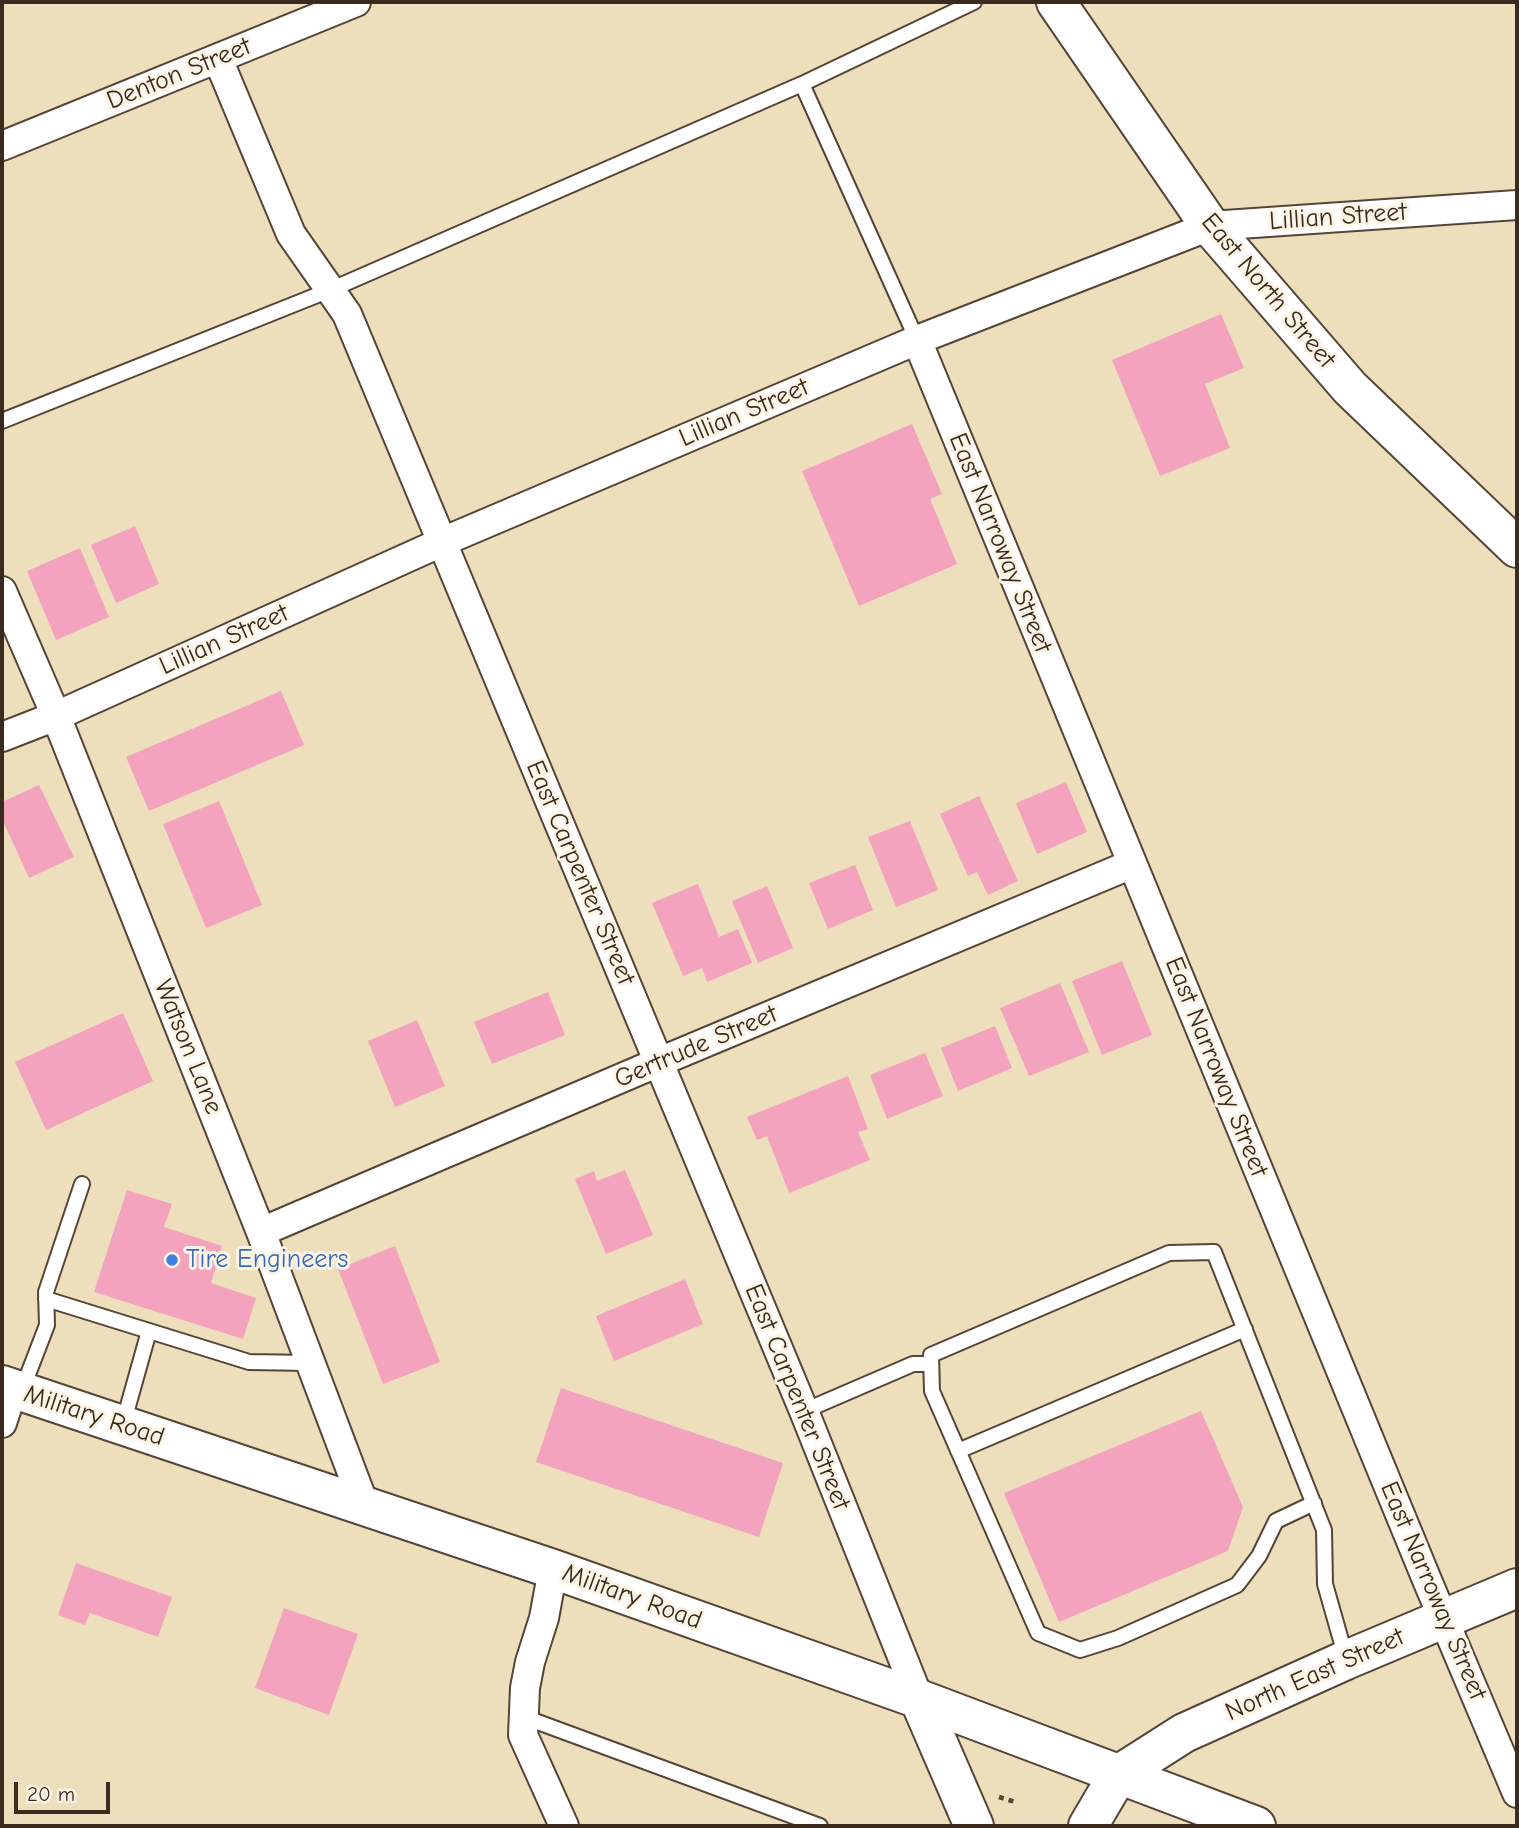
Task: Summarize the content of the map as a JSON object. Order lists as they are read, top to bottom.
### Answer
{
  "streets": {
    "main road": ["East North Street", "Military Road", "North East Street"],
    "street": [
      "Denton Street",
      "Lillian Street",
      "East Narroway Street",
      "East Carpenter Street",
      "Watson Lane",
      "Gertrude Street"
    ]
  },
  "crossings": [
    ["Denton Street", "East Carpenter Street"],
    ["Lillian Street", "East North Street"],
    ["Lillian Street", "East Narroway Street"],
    ["Lillian Street", "East Carpenter Street"],
    ["Lillian Street", "Watson Lane"],
    ["East Narroway Street", "Gertrude Street"],
    ["East Narroway Street", "North East Street"],
    ["East Carpenter Street", "Gertrude Street"],
    ["East Carpenter Street", "Military Road"],
    ["Watson Lane", "Gertrude Street"],
    ["Watson Lane", "Military Road"],
    ["Military Road", "North East Street"]
  ],
  "places": ["Tire Engineers"],
  "scale_bar": "20 m"
}
